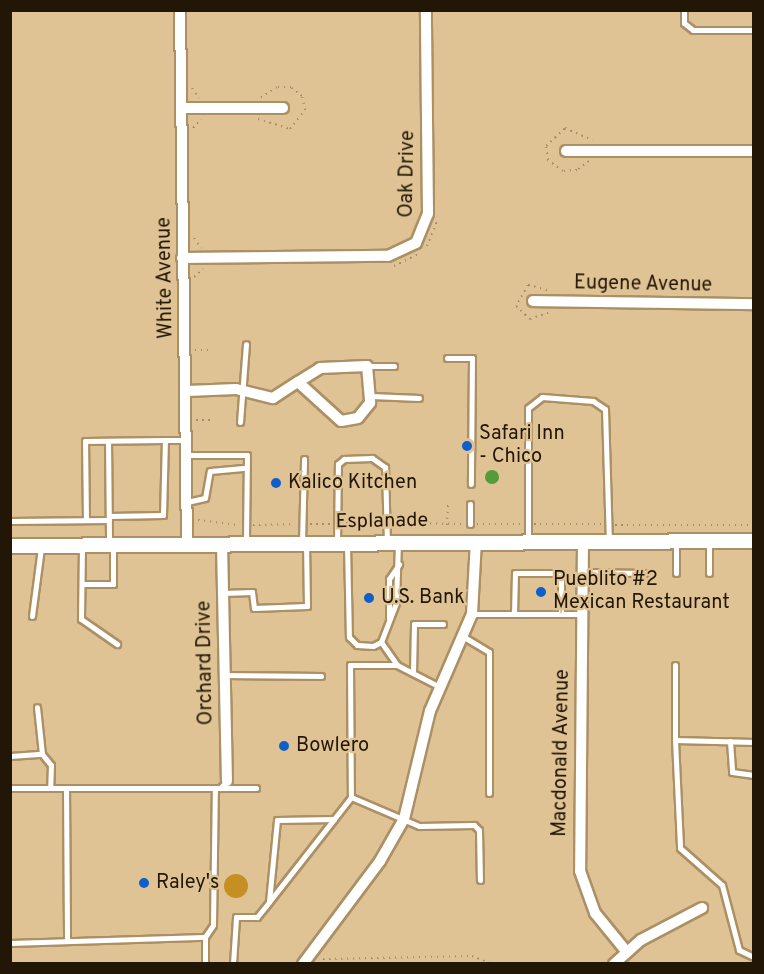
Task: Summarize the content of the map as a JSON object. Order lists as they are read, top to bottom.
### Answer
{
  "streets": {
    "main road": ["Esplanade"],
    "street": [
      "Oak Drive",
      "White Avenue",
      "Eugene Avenue",
      "Orchard Drive",
      "Macdonald Avenue"
    ]
  },
  "crossings": [
    ["Oak Drive", "White Avenue"],
    ["White Avenue", "Esplanade"],
    ["Esplanade", "Orchard Drive"],
    ["Esplanade", "Macdonald Avenue"]
  ],
  "places": [
    "Safari Inn - Chico",
    "Kalico Kitchen",
    "Pueblito #2 Mexican Restaurant",
    "U.S. Bank",
    "Bowlero",
    "Raley's"
  ]
}
